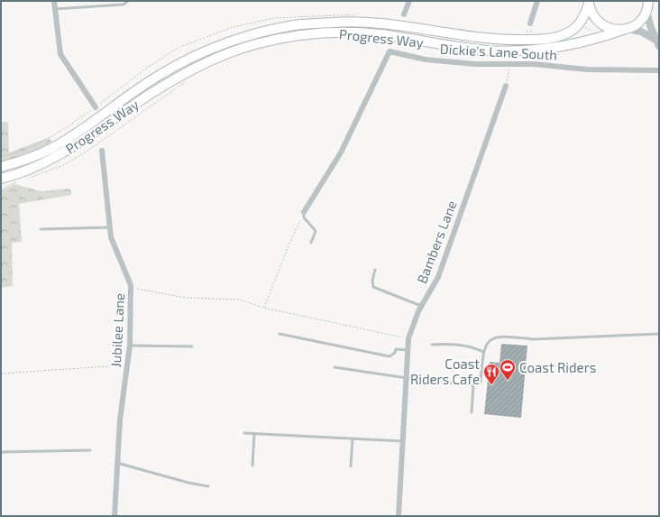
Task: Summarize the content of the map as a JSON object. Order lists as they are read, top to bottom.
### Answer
{
  "streets": {
    "main road": ["Progress Way"],
    "street": ["Dickie's Lane South", "Bambers Lane", "Jubilee Lane"]
  },
  "places": {
    "sports": ["Coast Riders"],
    "restaurant": ["Coast Riders Cafe"]
  }
}
